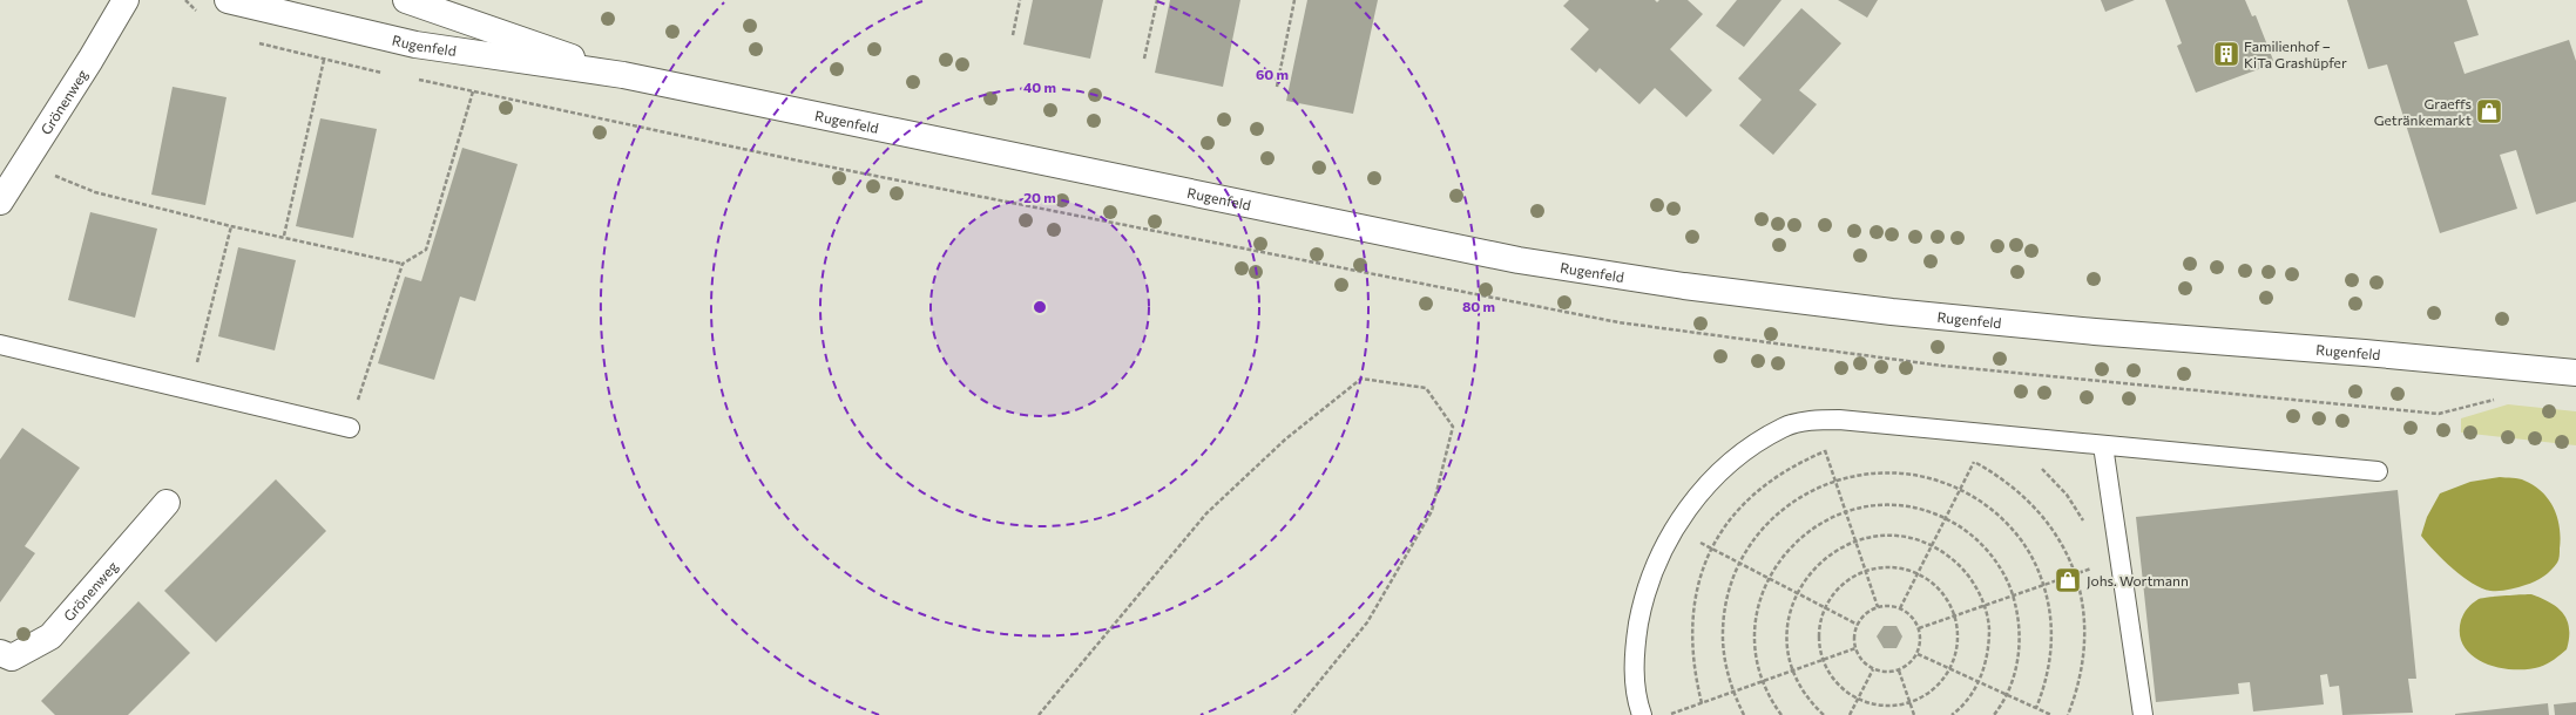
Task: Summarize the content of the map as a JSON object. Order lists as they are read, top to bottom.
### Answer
{
  "streets": {
    "main road": ["Rugenfeld", "Grönenweg"]
  },
  "places": {
    "building": ["Familienhof – KiTa Grashüpfer"],
    "shop": ["Graeffs Getränkemarkt", "Johs. Wortmann"]
  },
  "rings": [
    "60 m",
    "40 m",
    "20 m",
    "80 m"
  ]
}
